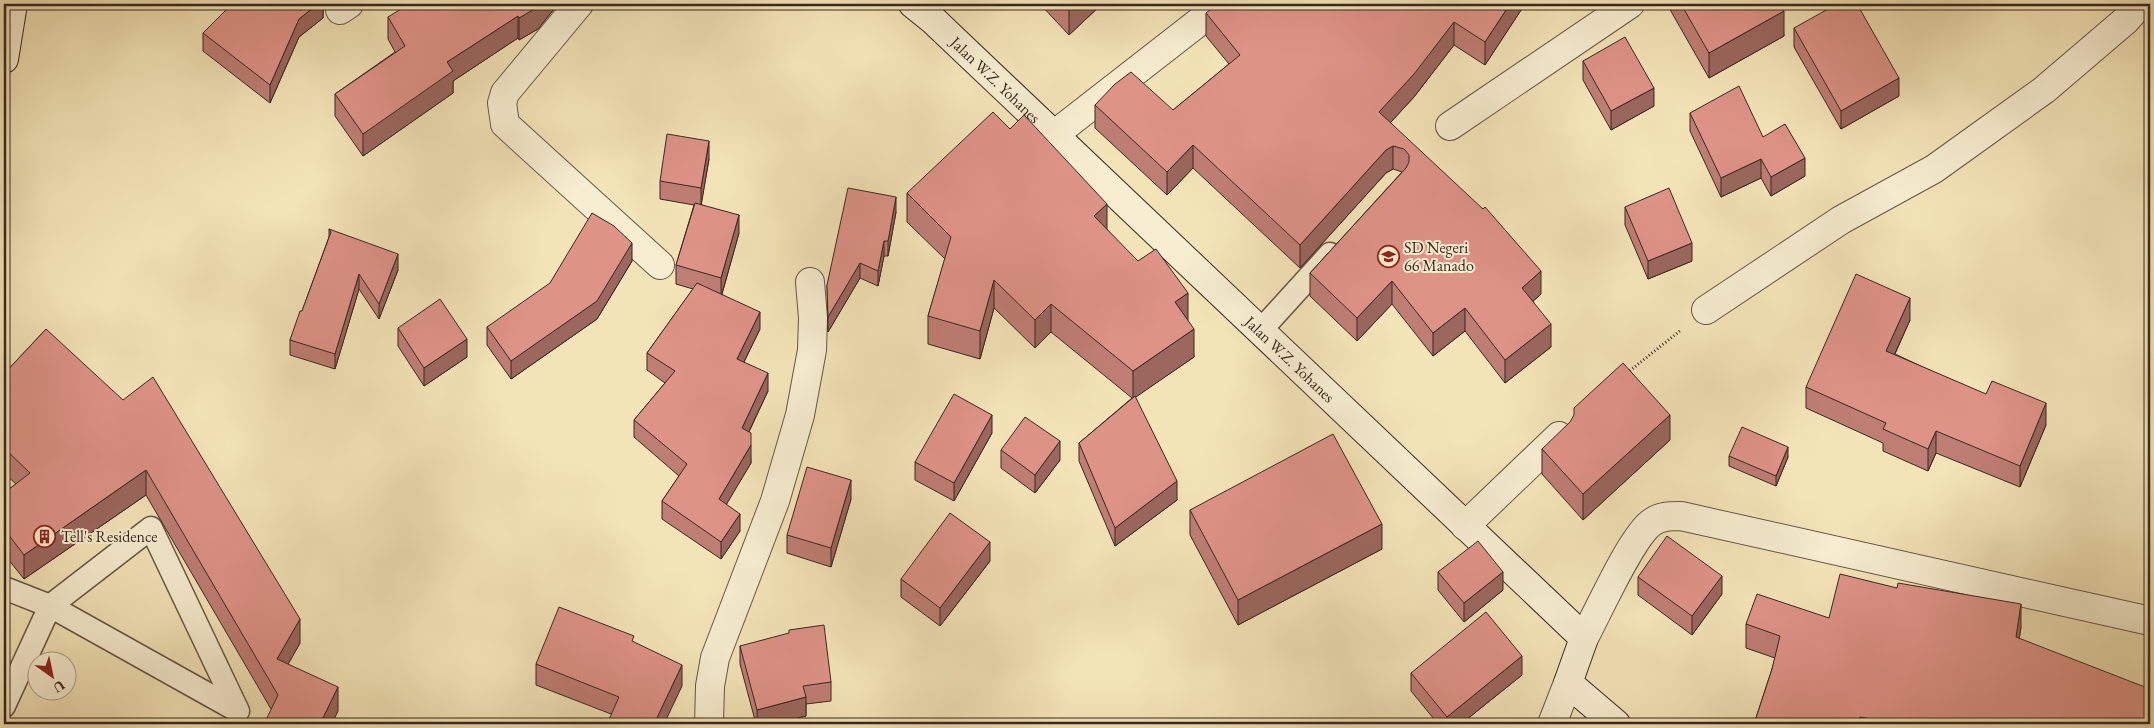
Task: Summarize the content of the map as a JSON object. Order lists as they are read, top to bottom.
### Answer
{
  "streets": {
    "street": ["Jalan W.Z. Yohanes"]
  },
  "places": {
    "school or university": ["SD Negeri 66 Manado"],
    "building": ["Tell's Residence"]
  },
  "north": "bottom right"
}
